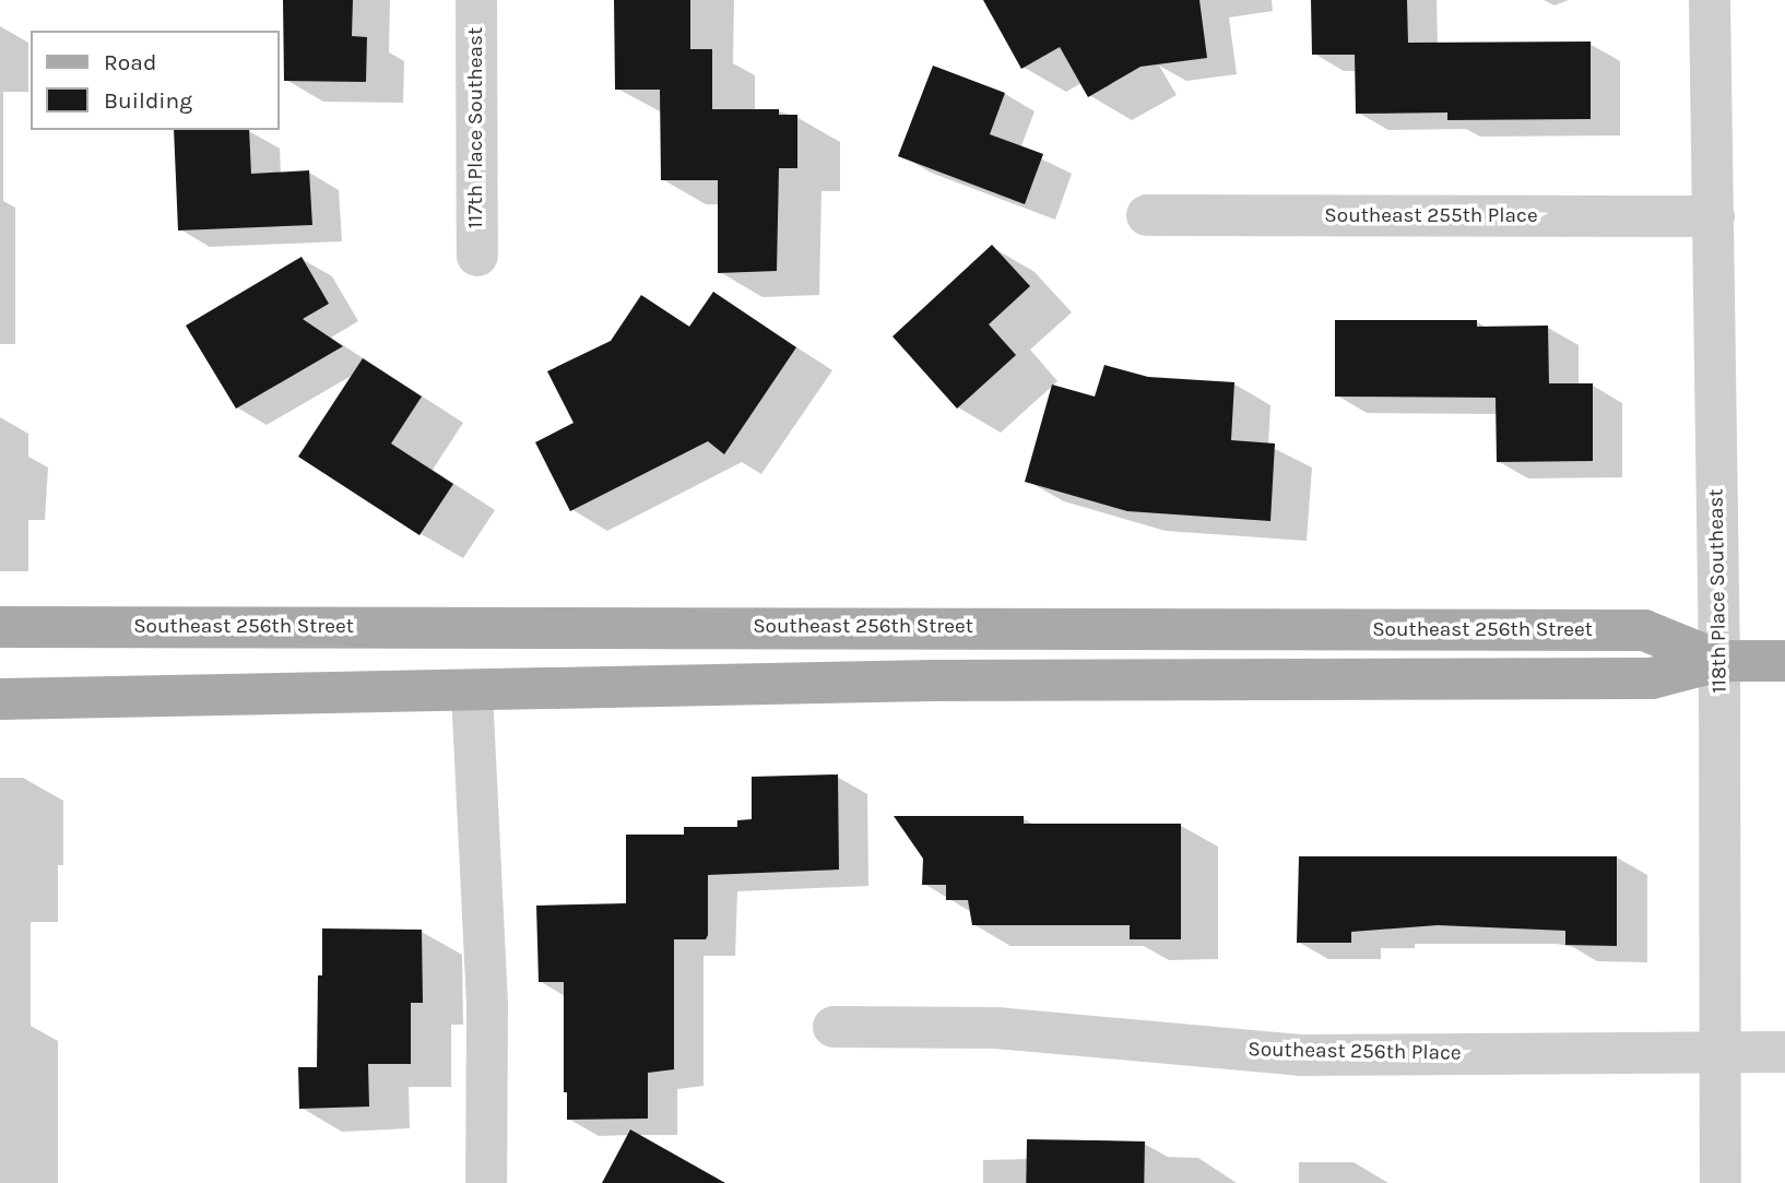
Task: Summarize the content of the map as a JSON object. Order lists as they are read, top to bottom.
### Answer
{
  "streets": {
    "main road": ["Southeast 256th Street"],
    "street": [
      "117th Place Southeast",
      "Southeast 255th Place",
      "118th Place Southeast",
      "Southeast 256th Place"
    ]
  },
  "crossings": [
    ["Southeast 255th Place", "118th Place Southeast"],
    ["118th Place Southeast", "Southeast 256th Street"],
    ["118th Place Southeast", "Southeast 256th Place"]
  ],
  "legend": ["Road", "Building"]
}
